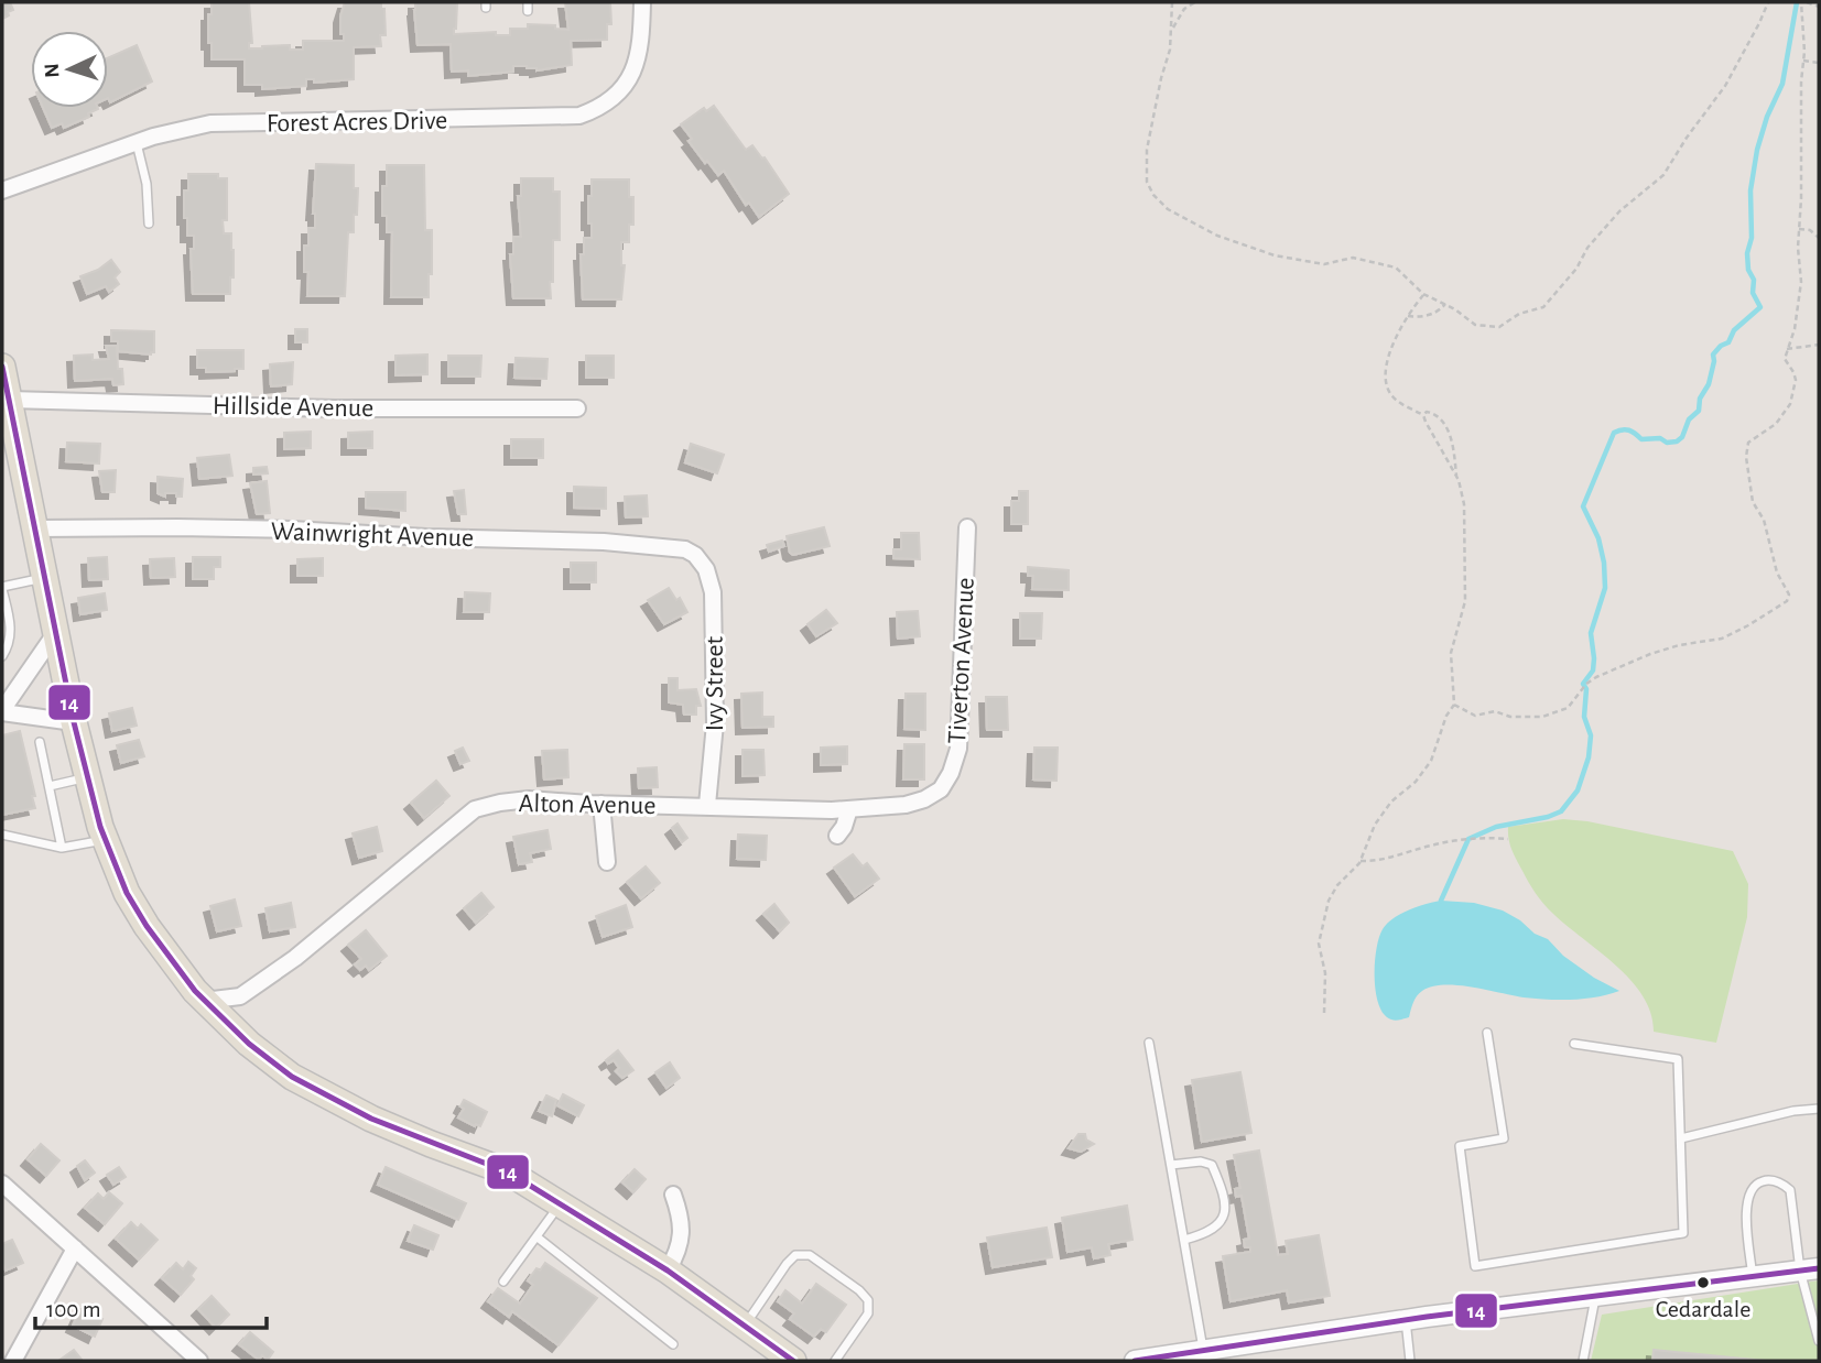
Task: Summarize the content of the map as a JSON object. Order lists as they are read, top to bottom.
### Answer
{
  "streets": {
    "street": [
      "Forest Acres Drive",
      "Hillside Avenue",
      "Wainwright Avenue",
      "Tiverton Avenue",
      "Ivy Street",
      "Alton Avenue"
    ]
  },
  "crossings": [
    ["Wainwright Avenue", "Ivy Street"],
    ["Tiverton Avenue", "Alton Avenue"],
    ["Ivy Street", "Alton Avenue"]
  ],
  "places": ["Cedardale"],
  "lines": ["transit line 14"],
  "scale_bar": "100 m",
  "north": "left"
}
